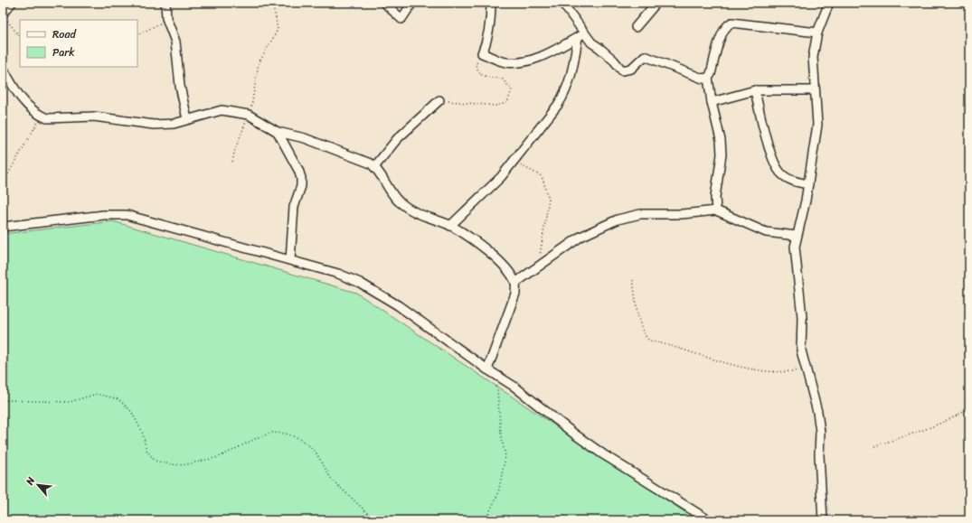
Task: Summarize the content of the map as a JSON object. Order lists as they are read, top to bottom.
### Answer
{
  "legend": ["Road", "Park"],
  "north": "top left"
}
